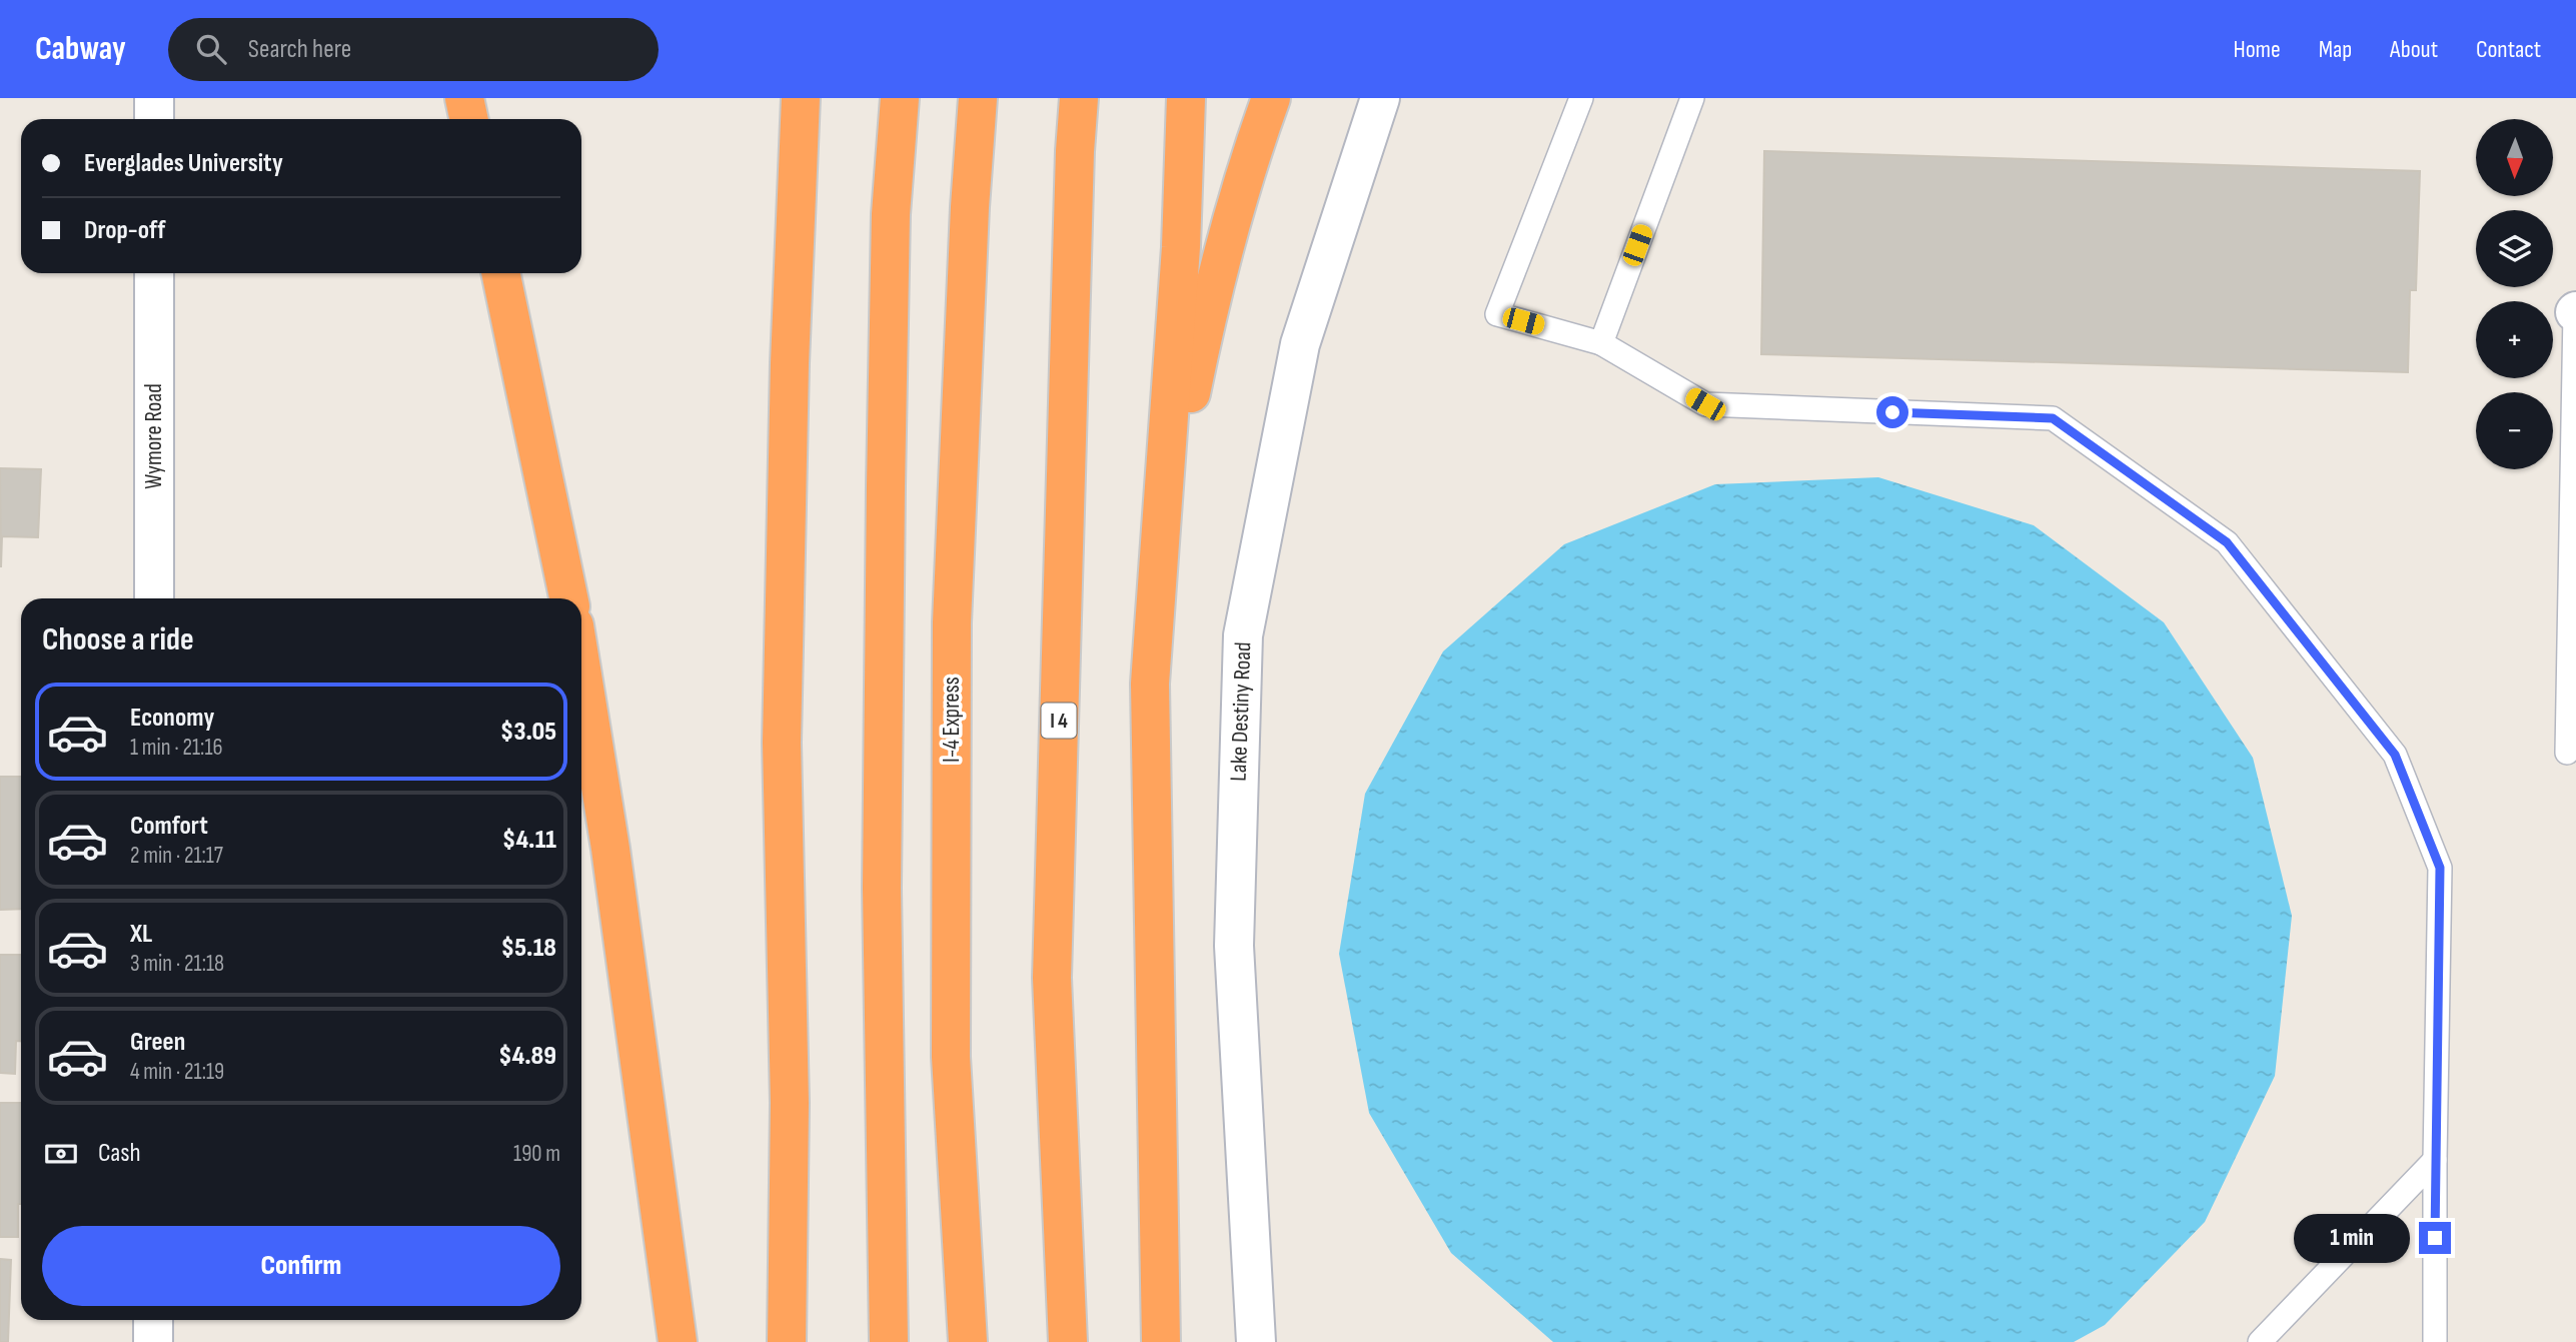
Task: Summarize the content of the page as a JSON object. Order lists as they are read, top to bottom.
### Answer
{
  "streets": {
    "highway": ["I-4 Express", "I 4"],
    "street": ["Wymore Road", "Lake Destiny Road"]
  },
  "north": "bottom",
  "page": {
    "header": "Cabway",
    "search": "Search here",
    "nav": [
      "Home",
      "Map",
      "About",
      "Contact"
    ],
    "map_buttons": ["+", "−"],
    "banner": ["Everglades University", "Drop-off"],
    "heading": "Choose a ride",
    "list": [
      {
        "name": "Economy",
        "note": "1 min · 21:16",
        "value": "$3.05"
      },
      {
        "name": "Comfort",
        "note": "2 min · 21:17",
        "value": "$4.11"
      },
      {
        "name": "XL",
        "note": "3 min · 21:18",
        "value": "$5.18"
      },
      {
        "name": "Green",
        "note": "4 min · 21:19",
        "value": "$4.89"
      }
    ],
    "pay": ["Cash", "190 m"],
    "buttons": "Confirm",
    "bubble": "1 min"
  }
}
